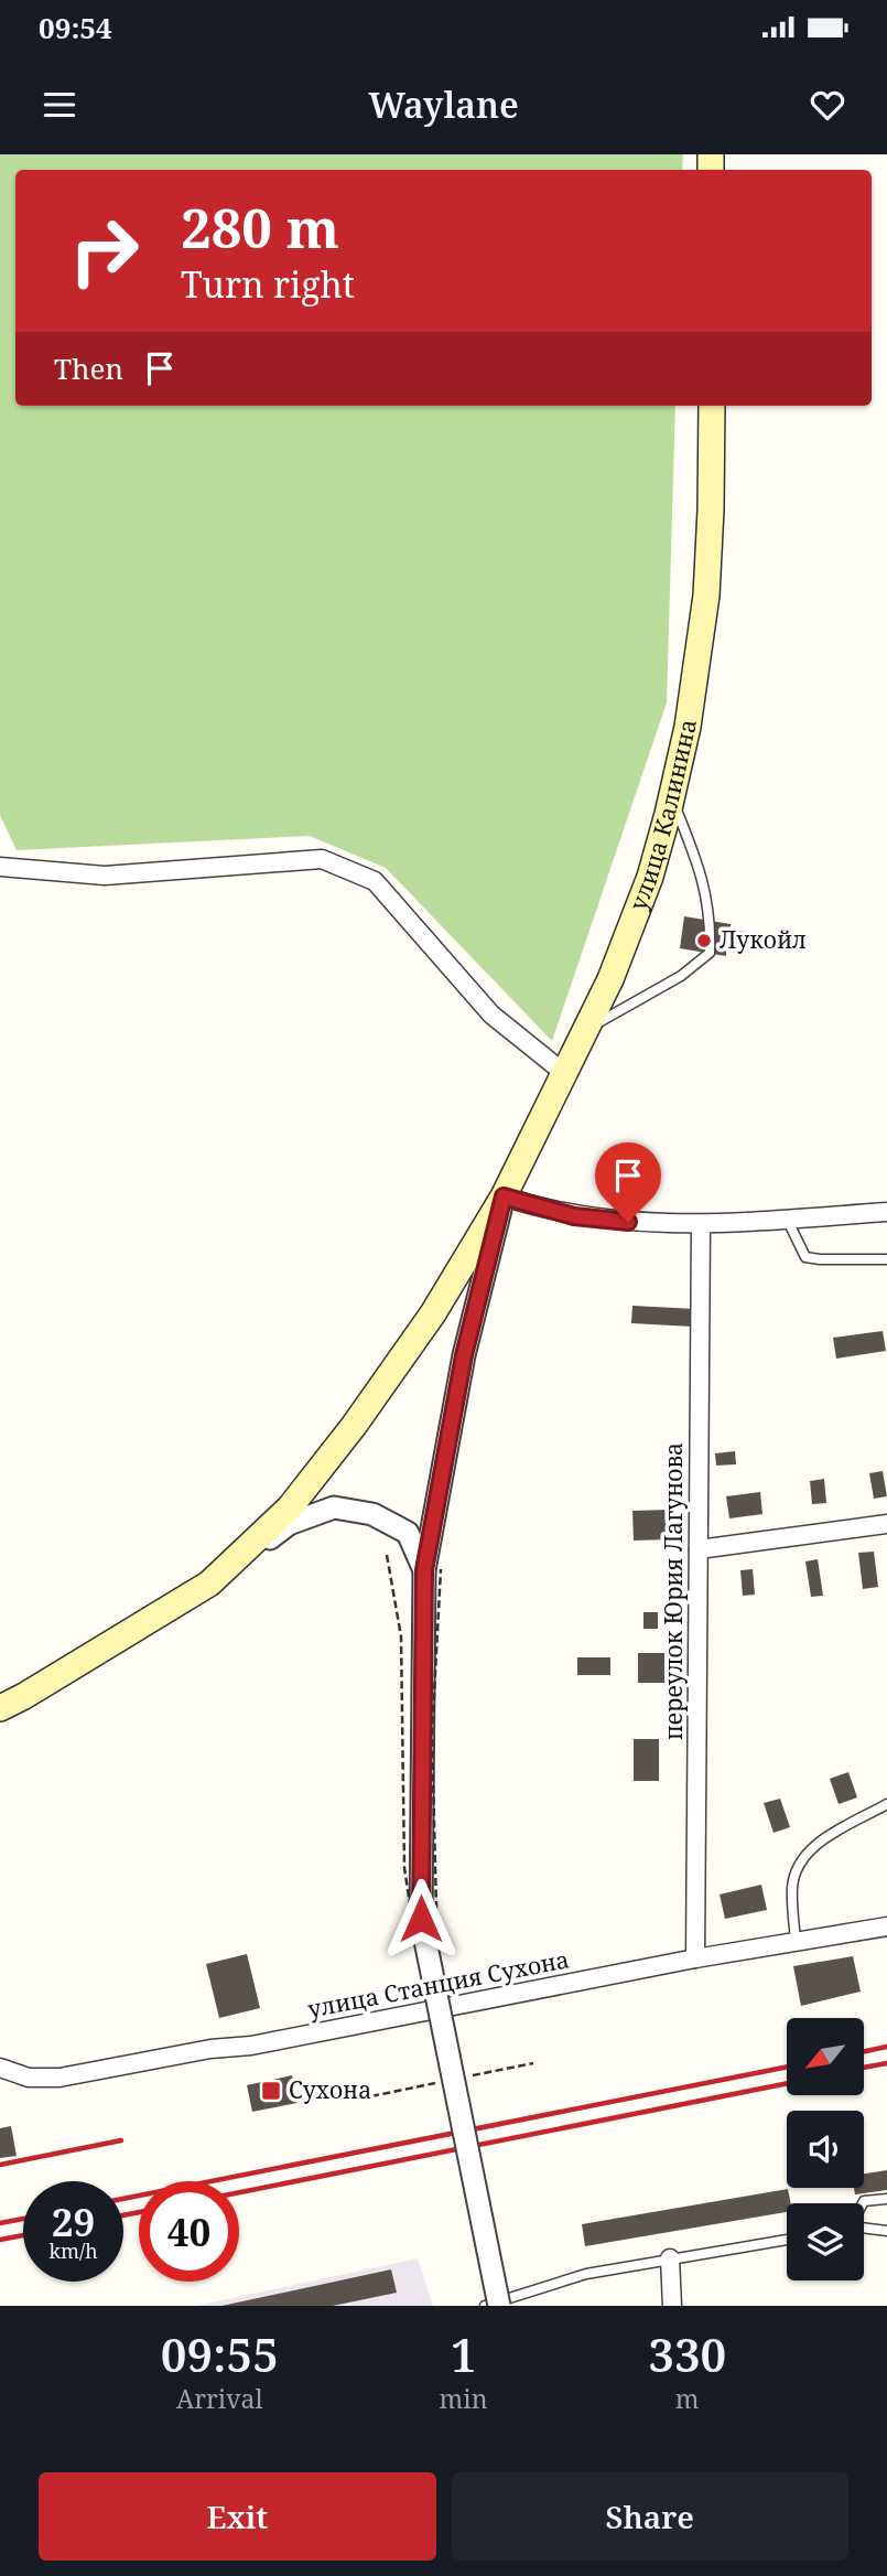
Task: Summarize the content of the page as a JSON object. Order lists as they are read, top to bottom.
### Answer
{
  "streets": {
    "main road": ["улица Калинина"],
    "street": ["переулок Юрия Лагунова", "улица Станция Сухона"]
  },
  "crossings": [
    ["переулок Юрия Лагунова", "улица Станция Сухона"]
  ],
  "places": {
    "other": ["Лукойл"],
    "transit": ["Сухона"]
  },
  "north": "bottom left",
  "page": {
    "status": "09:54",
    "header": "Waylane",
    "turn": ["280 m", "Turn right"],
    "then": "Then",
    "speed": "29 km/h",
    "limit": "40",
    "eta": [
      "09:55",
      "Arrival",
      "1",
      "min",
      "330",
      "m"
    ],
    "buttons": ["Exit", "Share"]
  }
}
